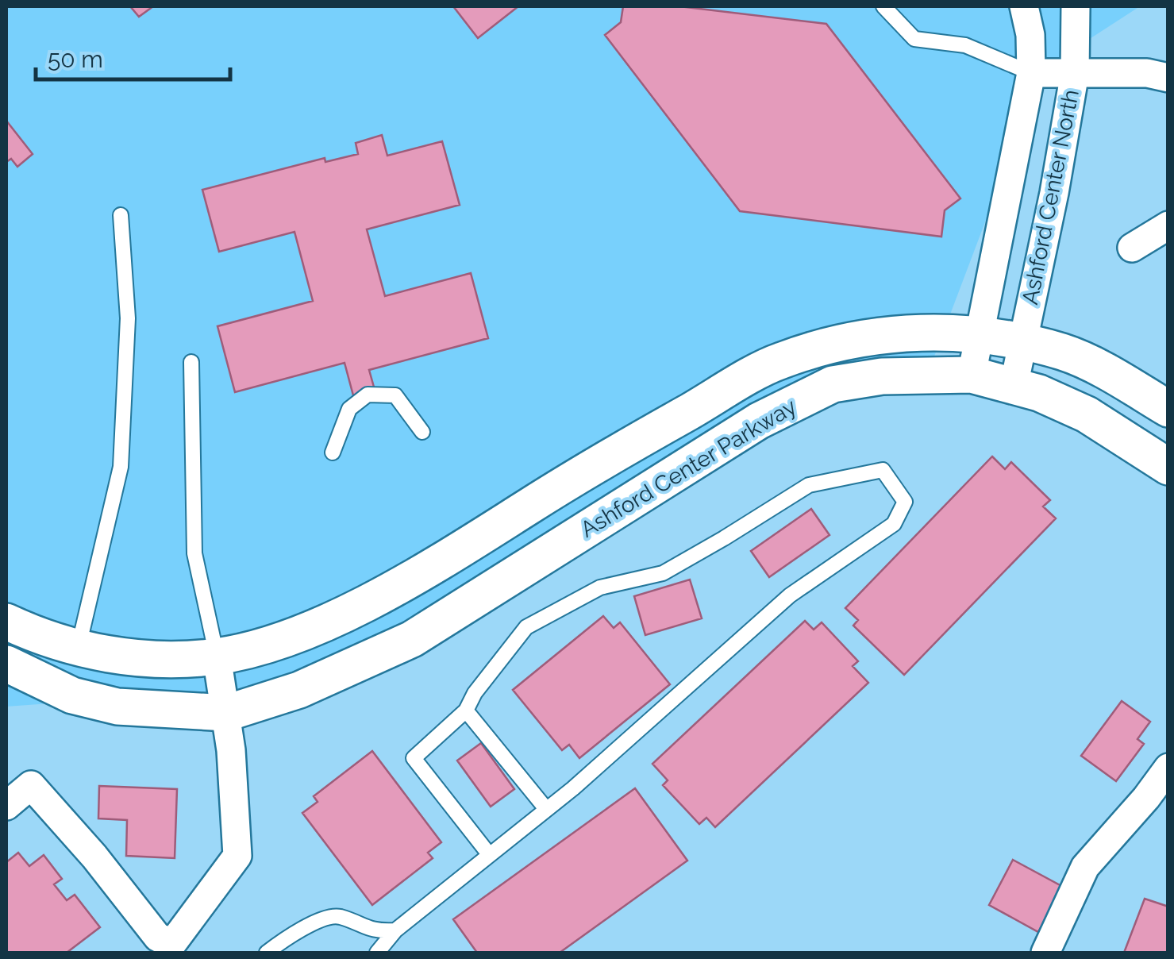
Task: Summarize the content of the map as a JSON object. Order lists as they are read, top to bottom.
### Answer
{
  "streets": {
    "street": ["Ashford Center North", "Ashford Center Parkway"]
  },
  "crossings": [
    ["Ashford Center North", "Ashford Center Parkway"]
  ],
  "scale_bar": "50 m"
}
